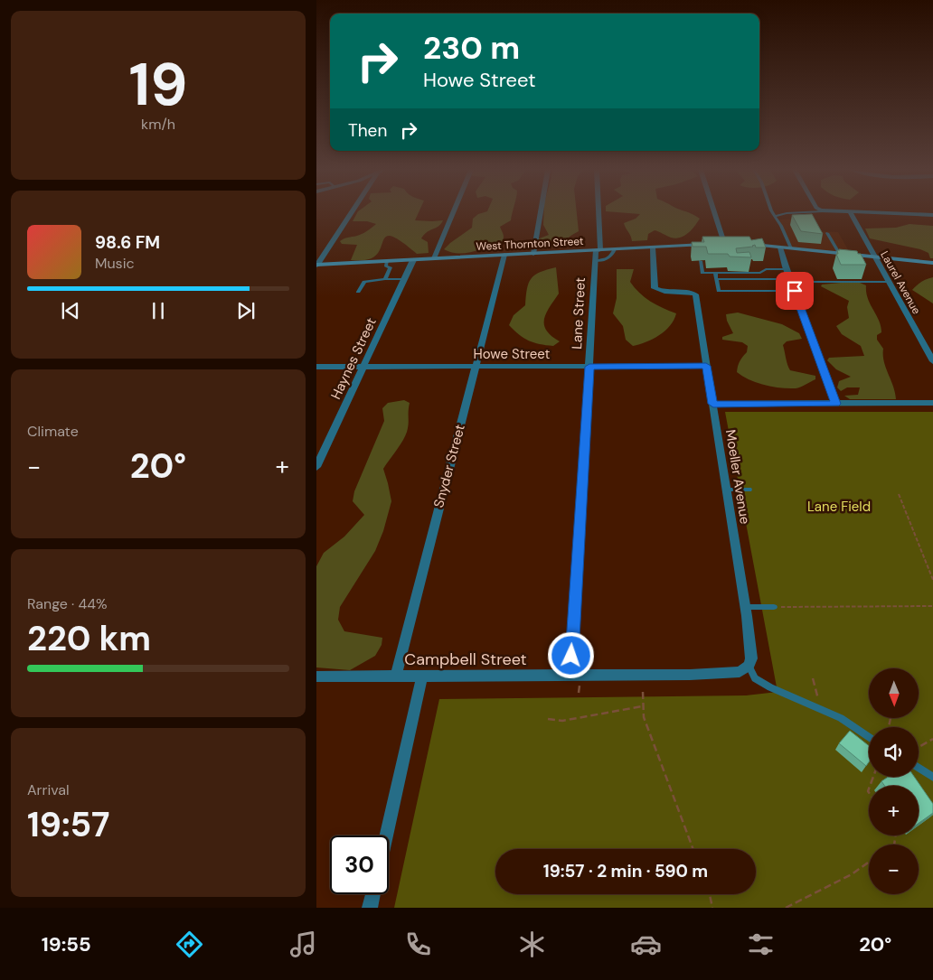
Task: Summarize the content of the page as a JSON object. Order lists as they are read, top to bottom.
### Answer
{
  "streets": {
    "main road": ["West Thornton Street"],
    "street": [
      "Laurel Avenue",
      "Lane Street",
      "Howe Street",
      "Haynes Street",
      "Snyder Street",
      "Moeller Avenue",
      "Campbell Street"
    ]
  },
  "crossings": [
    ["West Thornton Street", "Lane Street"],
    ["West Thornton Street", "Haynes Street"],
    ["West Thornton Street", "Snyder Street"],
    ["West Thornton Street", "Moeller Avenue"],
    ["Lane Street", "Howe Street"],
    ["Lane Street", "Campbell Street"],
    ["Howe Street", "Haynes Street"],
    ["Howe Street", "Snyder Street"],
    ["Howe Street", "Moeller Avenue"],
    ["Snyder Street", "Campbell Street"],
    ["Moeller Avenue", "Campbell Street"]
  ],
  "parks": ["Lane Field"],
  "north": "bottom",
  "page": {
    "tile": [
      ["19", "km/h"],
      "Climate",
      ["Range · 44%", "220 km"],
      ["Arrival", "19:57"]
    ],
    "turn": ["230 m", "Howe Street"],
    "then": "Then",
    "song": ["98.6 FM", "Music"],
    "heat": ["−", "20°", "+"],
    "map_buttons": ["+", "−"],
    "limit": "30",
    "trip": "19:57 · 2 min · 590 m",
    "tabs": ["19:55", "20°"]
  }
}
